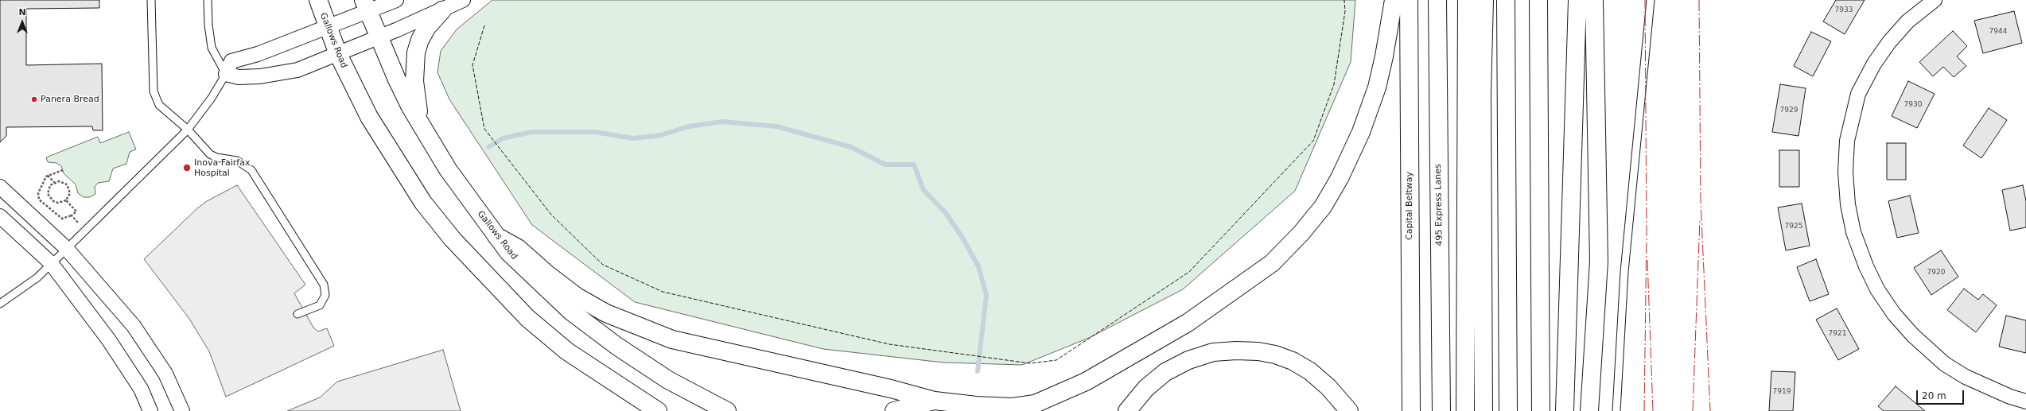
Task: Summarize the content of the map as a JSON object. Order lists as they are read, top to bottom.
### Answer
{
  "streets": {
    "main road": ["Gallows Road", "495 Express Lanes", "Capital Beltway"]
  },
  "places": ["Panera Bread", "Inova Fairfax Hospital"],
  "house_numbers": [
    "7933",
    "7944",
    "7930",
    "7929",
    "7925",
    "7920",
    "7921",
    "7919"
  ],
  "scale_bar": "20 m",
  "north": "top"
}
